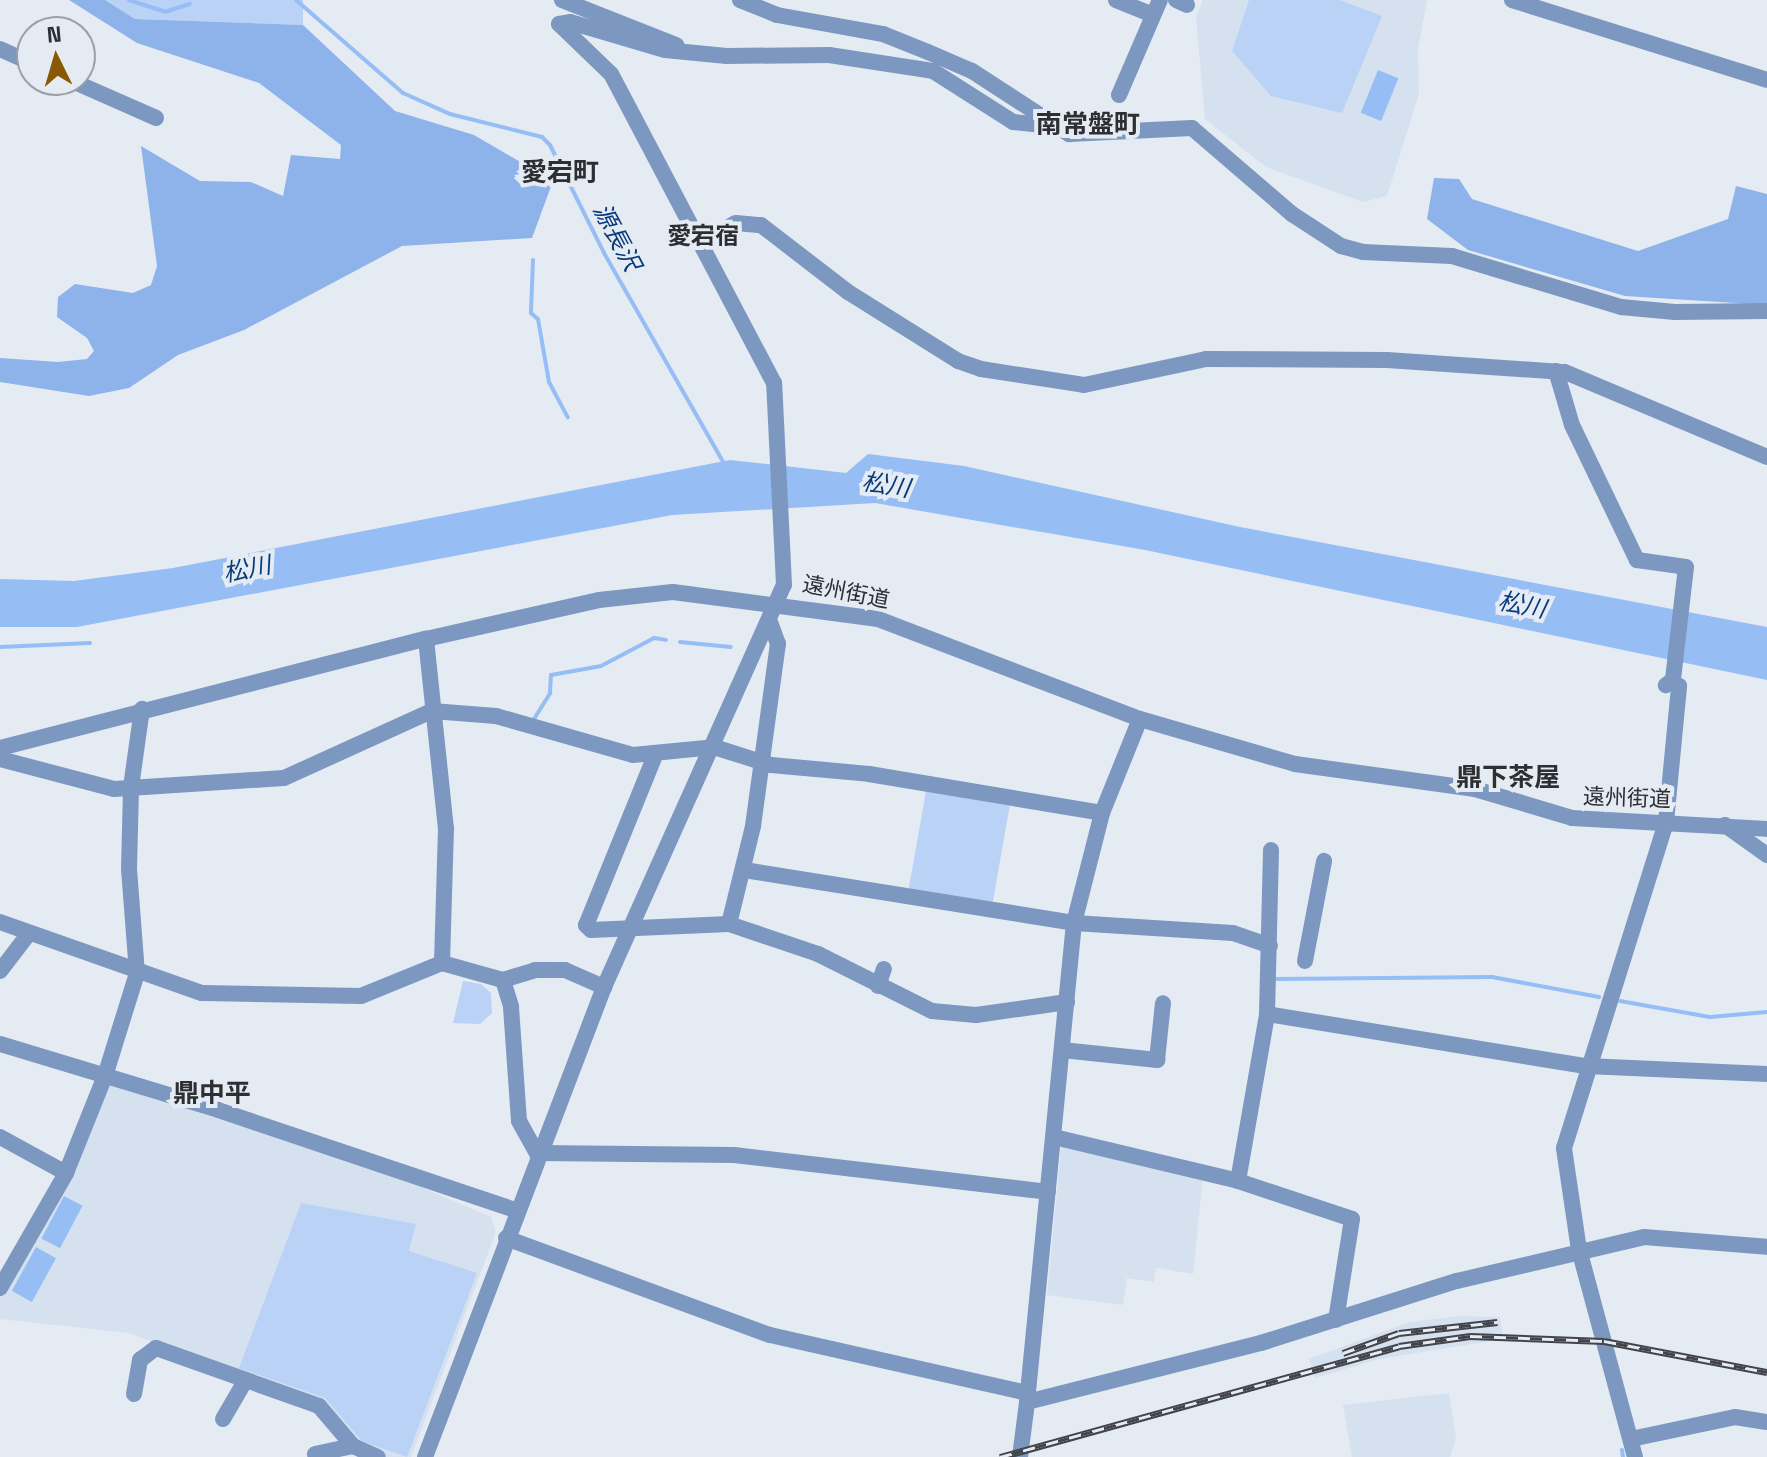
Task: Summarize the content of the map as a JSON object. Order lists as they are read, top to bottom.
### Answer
{
  "streets": {
    "street": ["遠州街道"]
  },
  "districts": [
    "南常盤町",
    "愛宕町",
    "愛宕宿",
    "鼎下茶屋",
    "鼎中平"
  ],
  "water": ["源長沢", "松川"],
  "north": "top"
}
